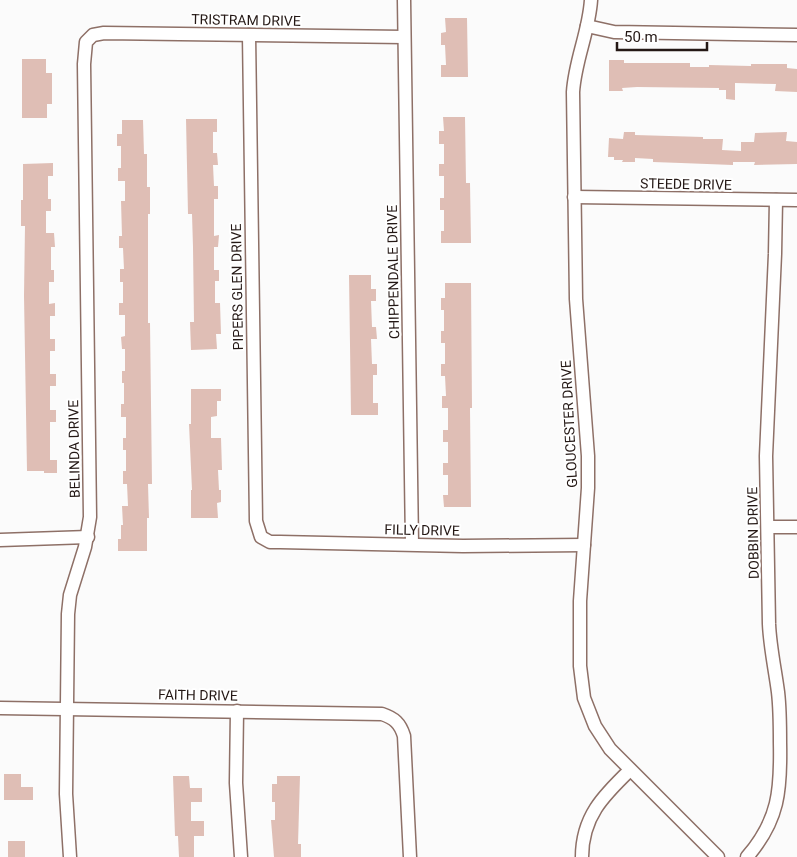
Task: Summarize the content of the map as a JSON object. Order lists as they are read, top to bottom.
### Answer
{
  "streets": {
    "street": [
      "TRISTRAM DRIVE",
      "STEEDE DRIVE",
      "CHIPPENDALE DRIVE",
      "PIPERS GLEN DRIVE",
      "GLOUCESTER DRIVE",
      "BELINDA DRIVE",
      "FILLY DRIVE",
      "DOBBIN DRIVE",
      "FAITH DRIVE"
    ]
  },
  "crossings": [
    ["TRISTRAM DRIVE", "CHIPPENDALE DRIVE"],
    ["TRISTRAM DRIVE", "PIPERS GLEN DRIVE"],
    ["TRISTRAM DRIVE", "BELINDA DRIVE"],
    ["STEEDE DRIVE", "GLOUCESTER DRIVE"],
    ["STEEDE DRIVE", "DOBBIN DRIVE"],
    ["CHIPPENDALE DRIVE", "FILLY DRIVE"],
    ["PIPERS GLEN DRIVE", "FILLY DRIVE"],
    ["GLOUCESTER DRIVE", "FILLY DRIVE"],
    ["BELINDA DRIVE", "FAITH DRIVE"]
  ],
  "scale_bar": "50 m"
}
